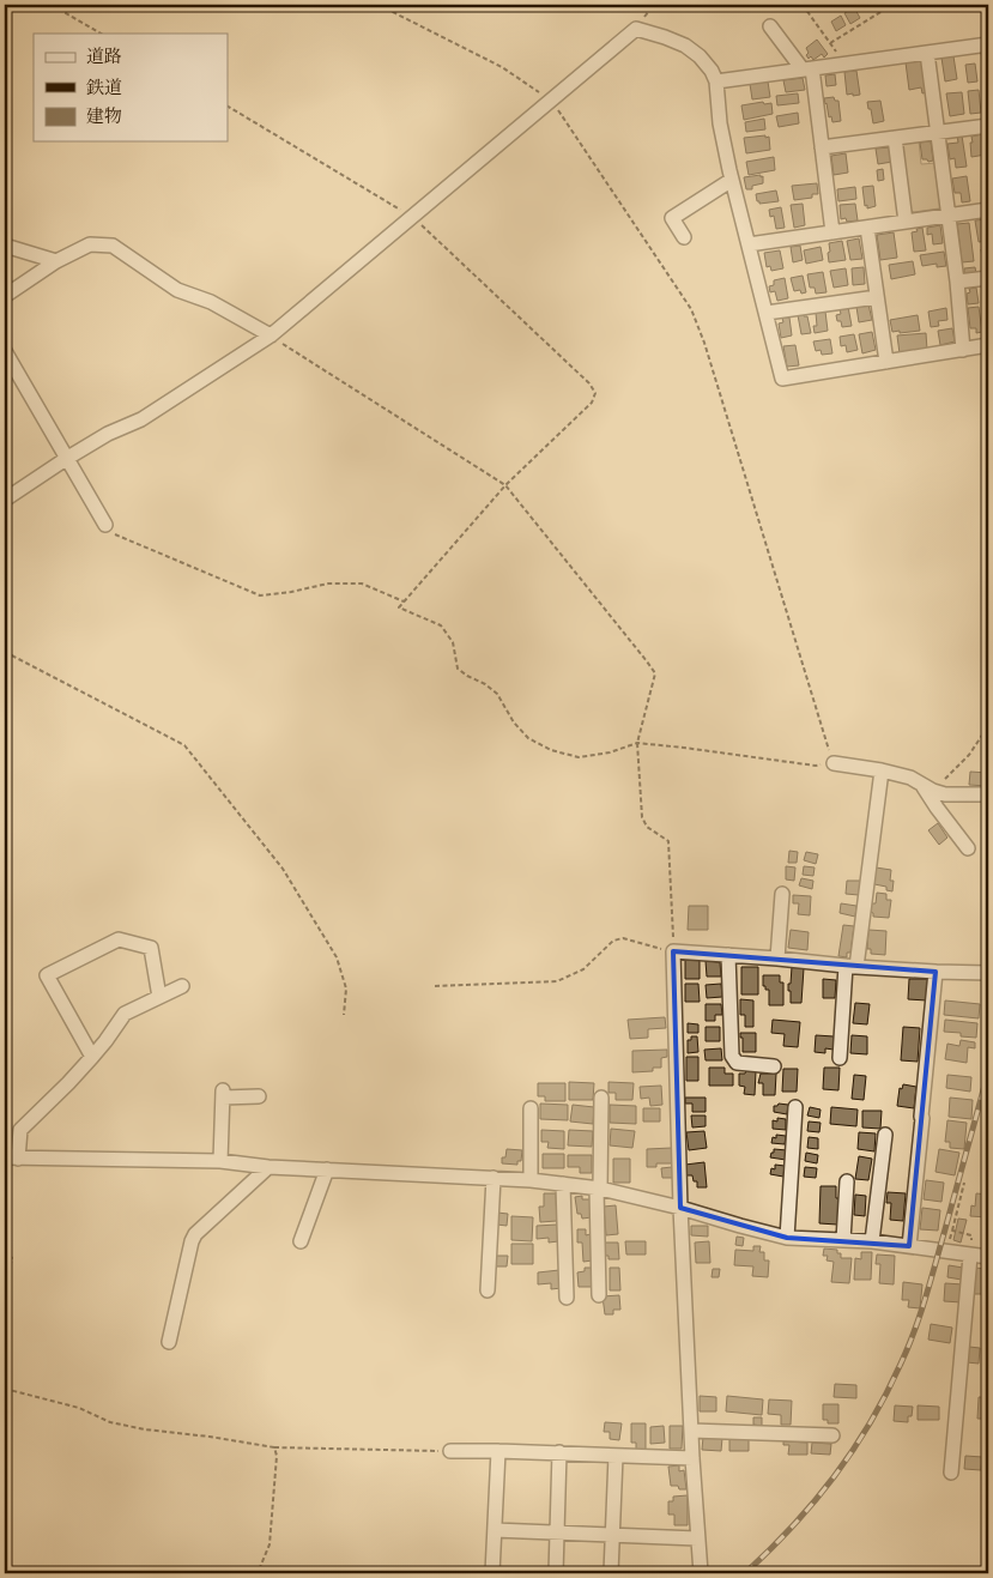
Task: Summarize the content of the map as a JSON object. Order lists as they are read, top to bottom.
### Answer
{
  "legend": ["道路", "鉄道", "建物"]
}
